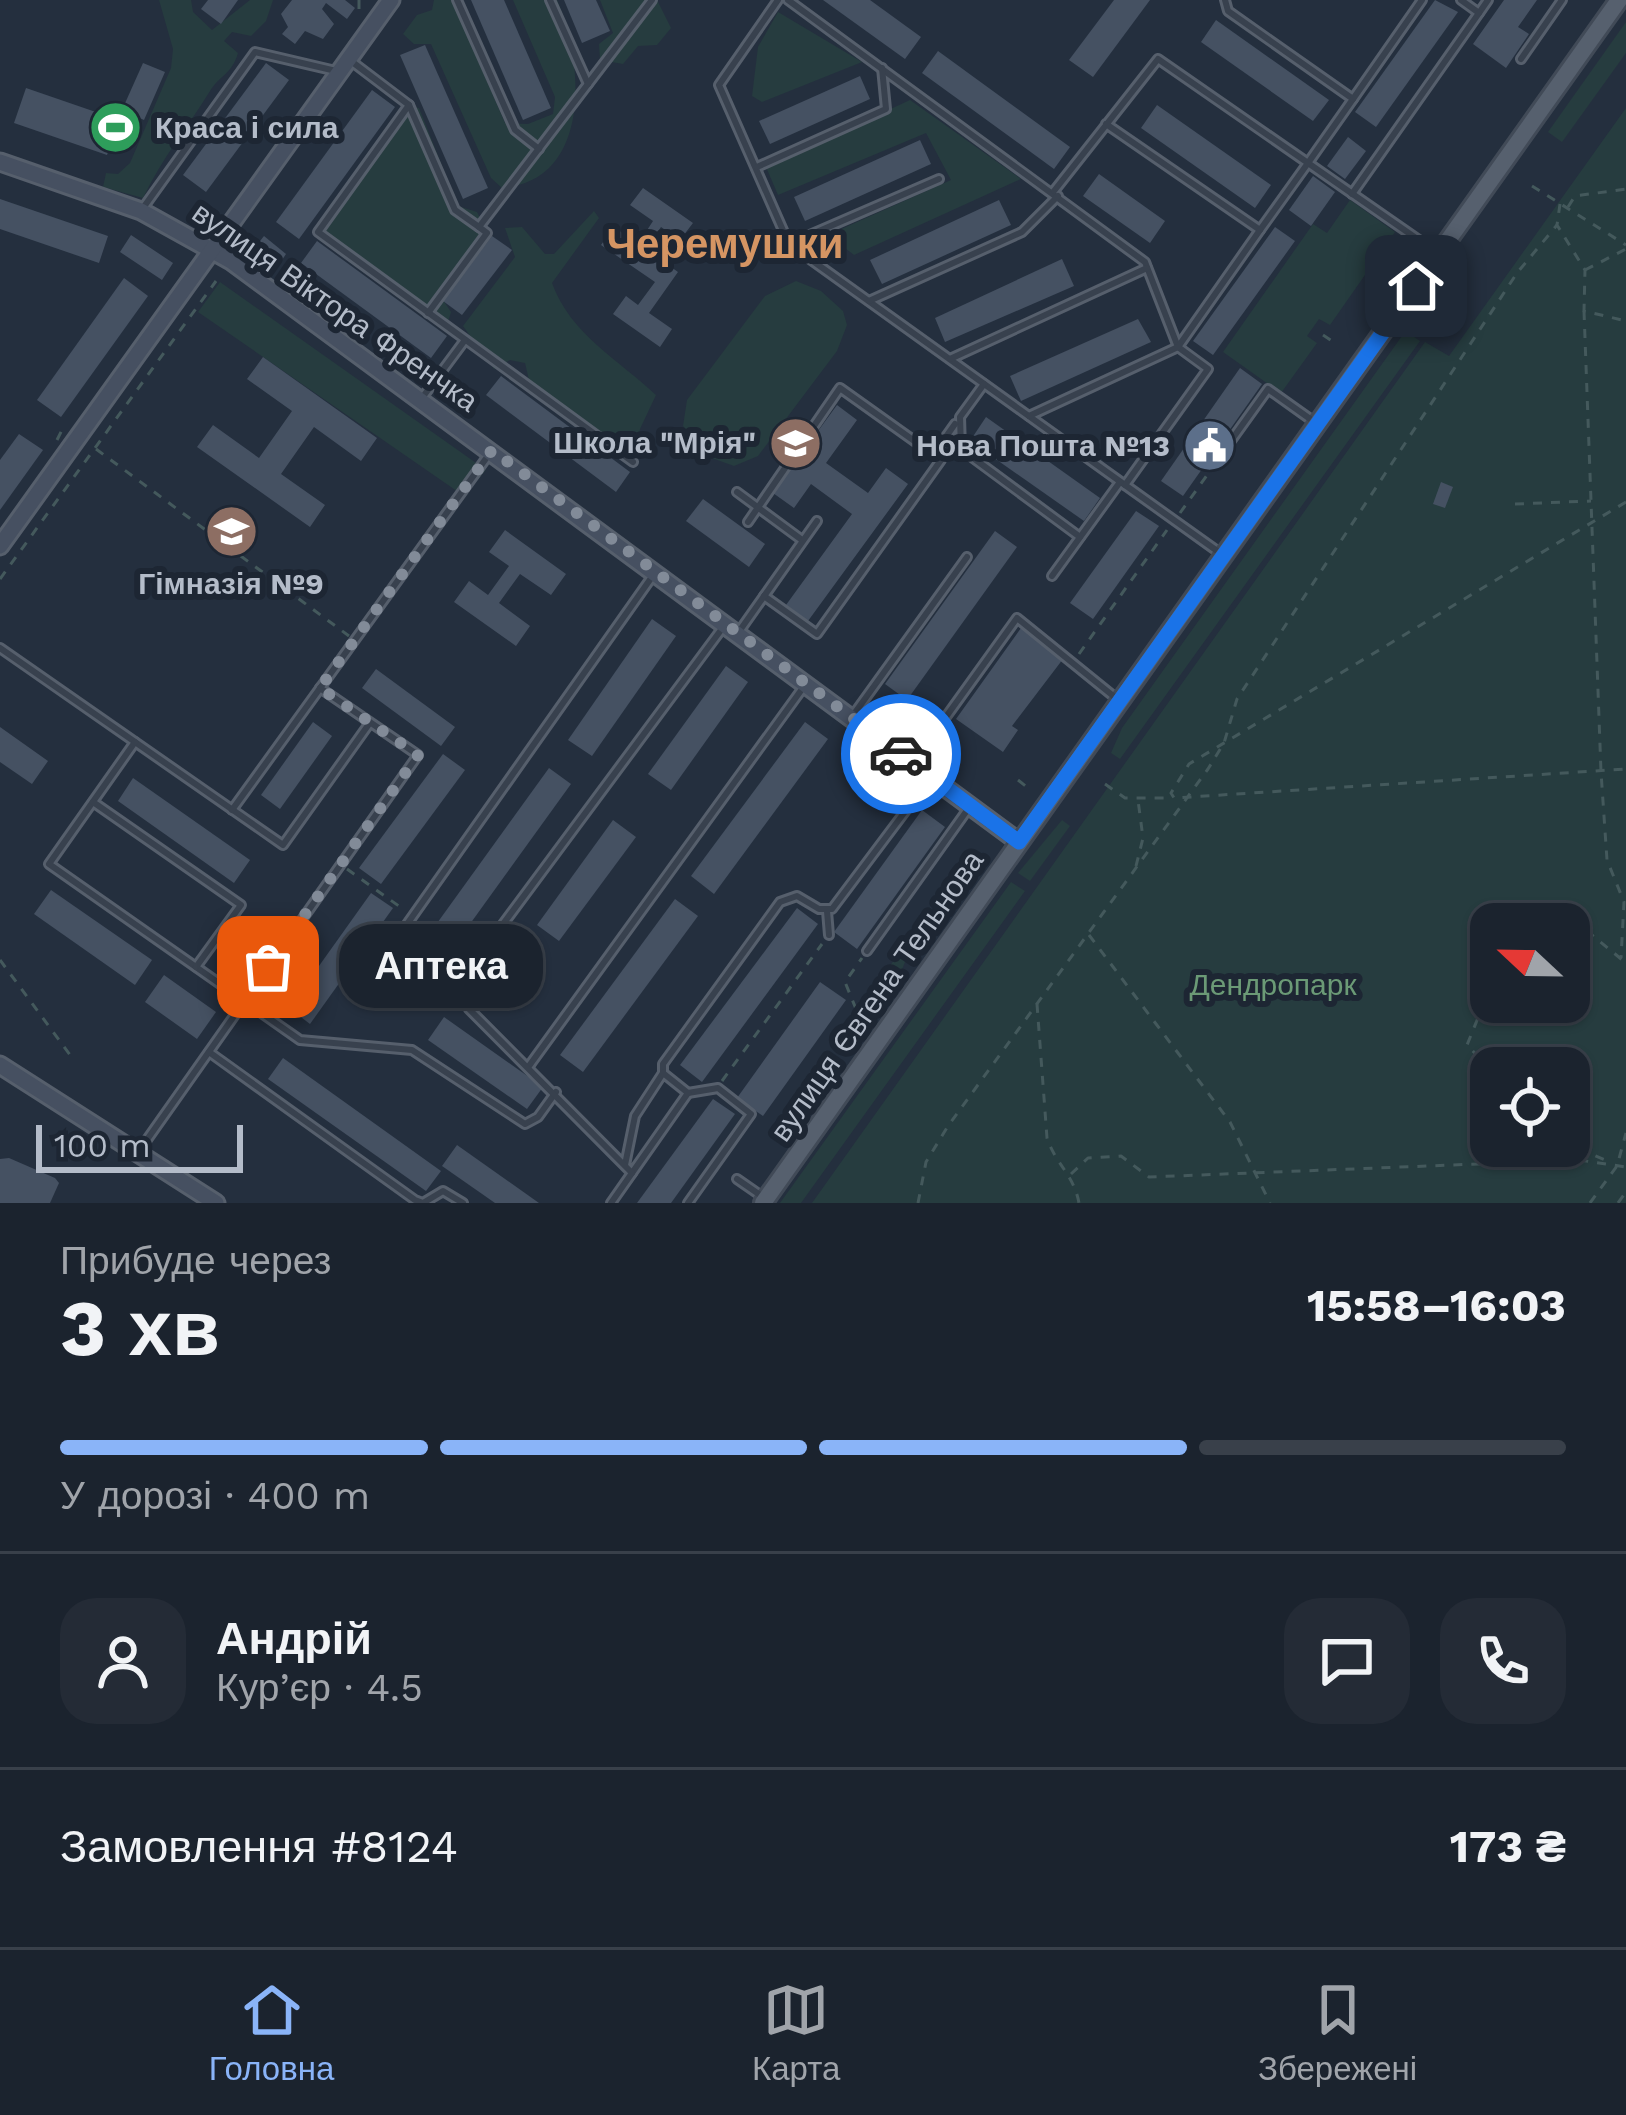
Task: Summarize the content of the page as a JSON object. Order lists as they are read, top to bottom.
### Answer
{
  "streets": {
    "main road": ["вулиця Євгена Тельнова"],
    "street": ["вулиця Віктора Френчка"]
  },
  "crossings": [
    ["вулиця Віктора Френчка", "вулиця Євгена Тельнова"]
  ],
  "districts": ["Черемушки"],
  "parks": ["Дендропарк"],
  "places": {
    "sports": ["Краса і сила"],
    "school or university": ["Школа \"Мрія\"", "Гімназія №9"],
    "public building": ["Нова Пошта №13"],
    "other": ["Аптека"]
  },
  "scale_bar": "100 m",
  "north": "left",
  "page": {
    "bubble": "Аптека",
    "scale": "100 m",
    "heading": ["3 хв", "Прибуде через", "15:58–16:03"],
    "panel": [
      "Андрій",
      "Кур’єр · 4.5",
      "Замовлення #8124",
      "173 ₴"
    ],
    "bar": "У дорозі · 400 m",
    "tabs": ["Головна", "Карта", "Збережені"]
  }
}
